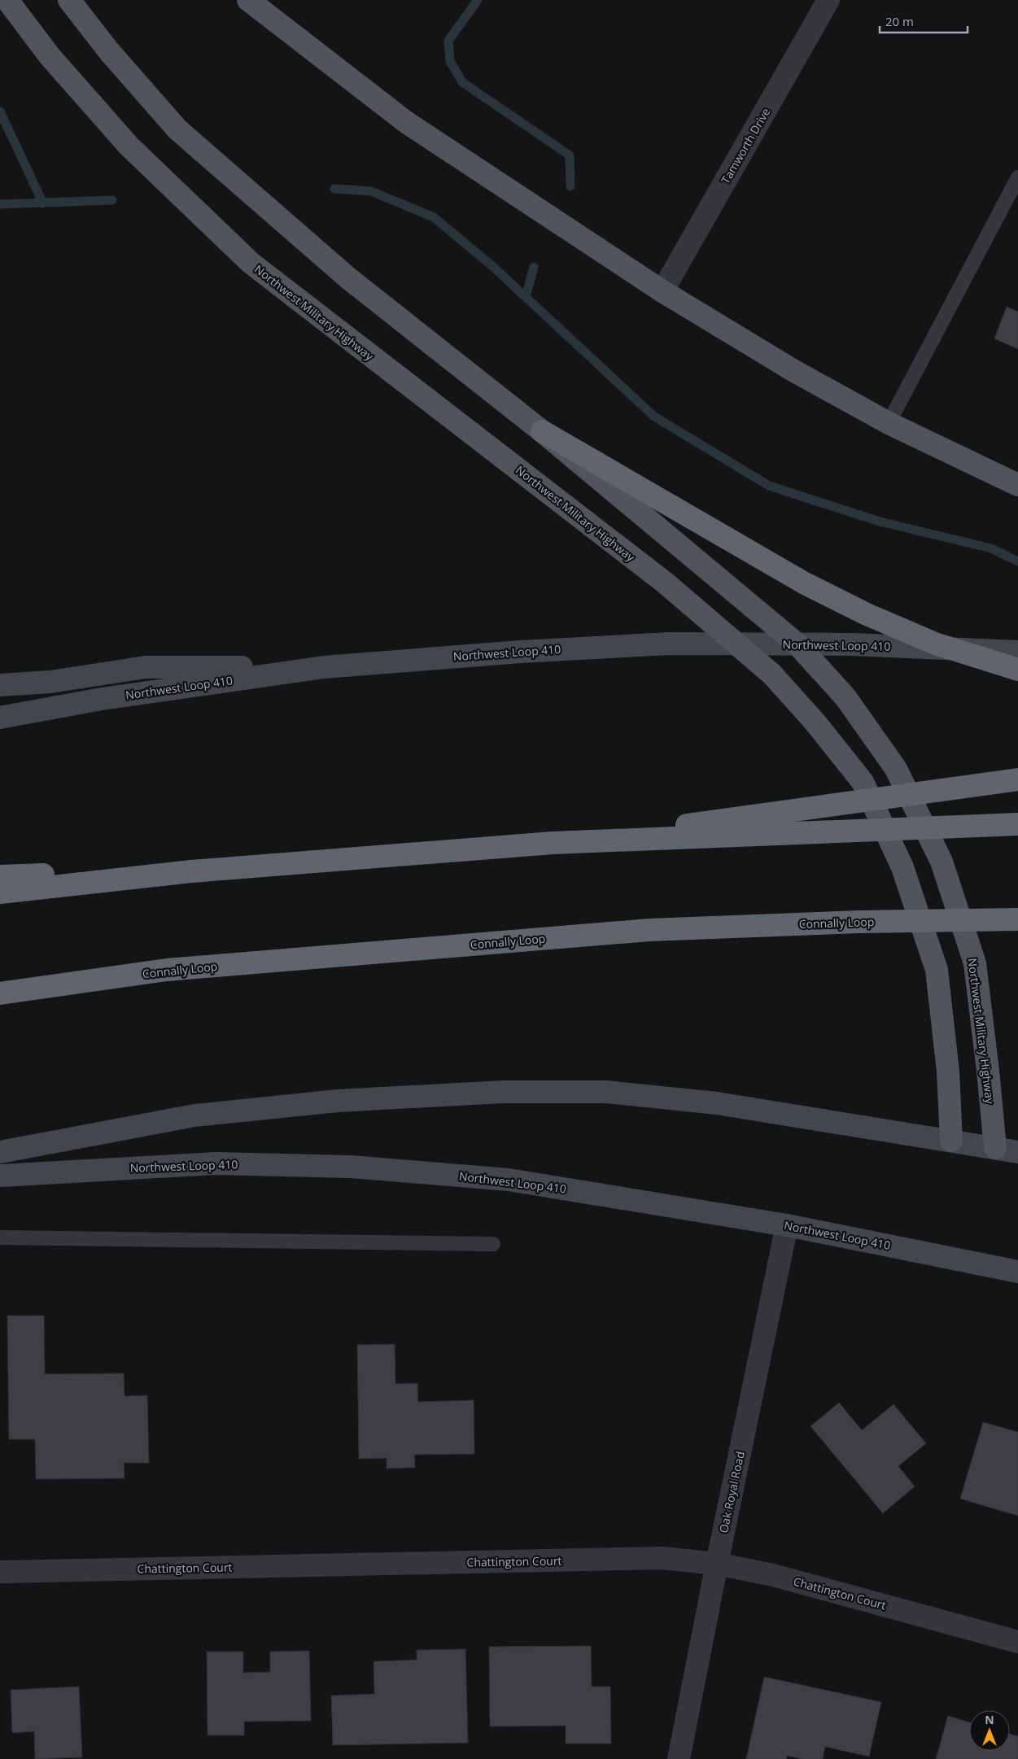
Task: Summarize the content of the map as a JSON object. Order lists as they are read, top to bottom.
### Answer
{
  "streets": {
    "highway": ["Connally Loop"],
    "main road": ["Northwest Military Highway", "Northwest Loop 410"],
    "street": ["Tamworth Drive", "Oak Royal Road", "Chattington Court"]
  },
  "crossings": [
    ["Northwest Loop 410", "Oak Royal Road"],
    ["Oak Royal Road", "Chattington Court"]
  ],
  "scale_bar": "20 m",
  "north": "top"
}
